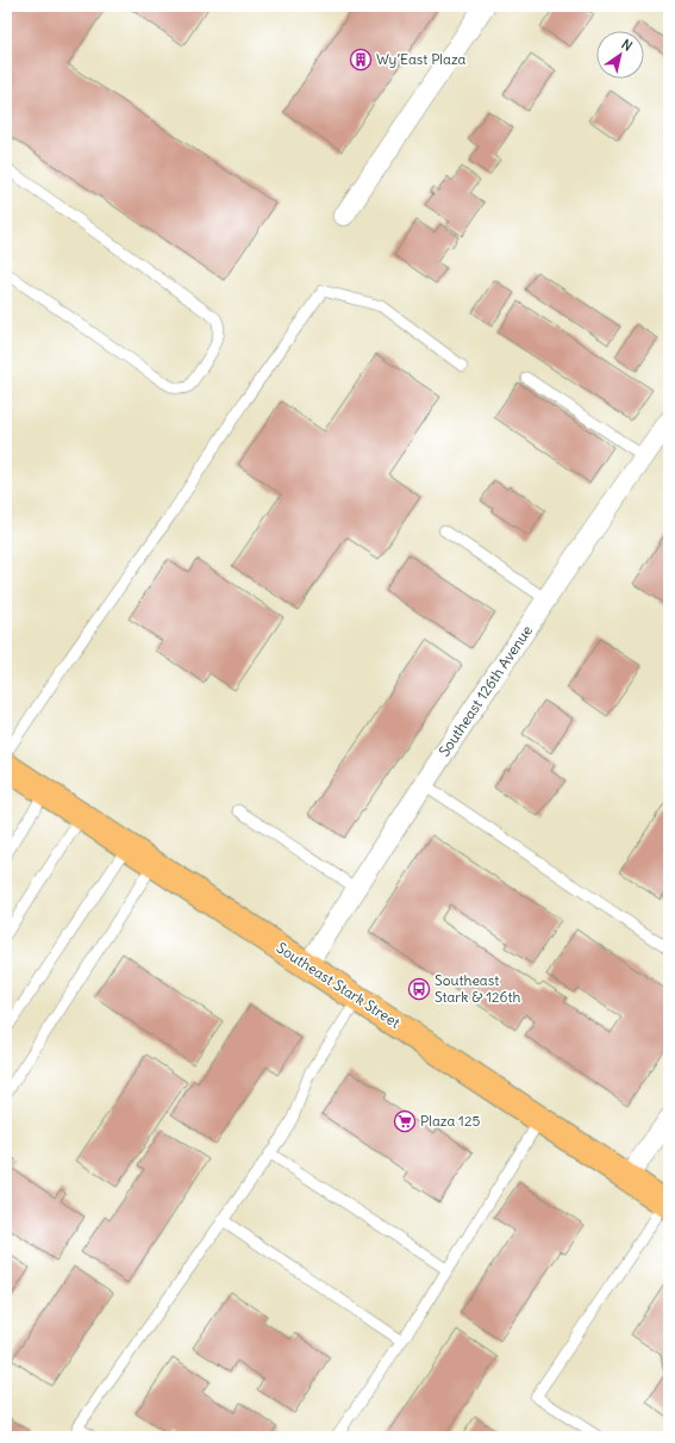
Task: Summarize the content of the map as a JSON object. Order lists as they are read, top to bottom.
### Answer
{
  "streets": {
    "main road": ["Southeast Stark Street"],
    "street": ["Southeast 126th Avenue"]
  },
  "crossings": [
    ["Southeast 126th Avenue", "Southeast Stark Street"]
  ],
  "places": {
    "building": ["Wy’East Plaza"],
    "bus stop": ["Southeast Stark & 126th"],
    "supermarket": ["Plaza 125"]
  },
  "north": "top right"
}
